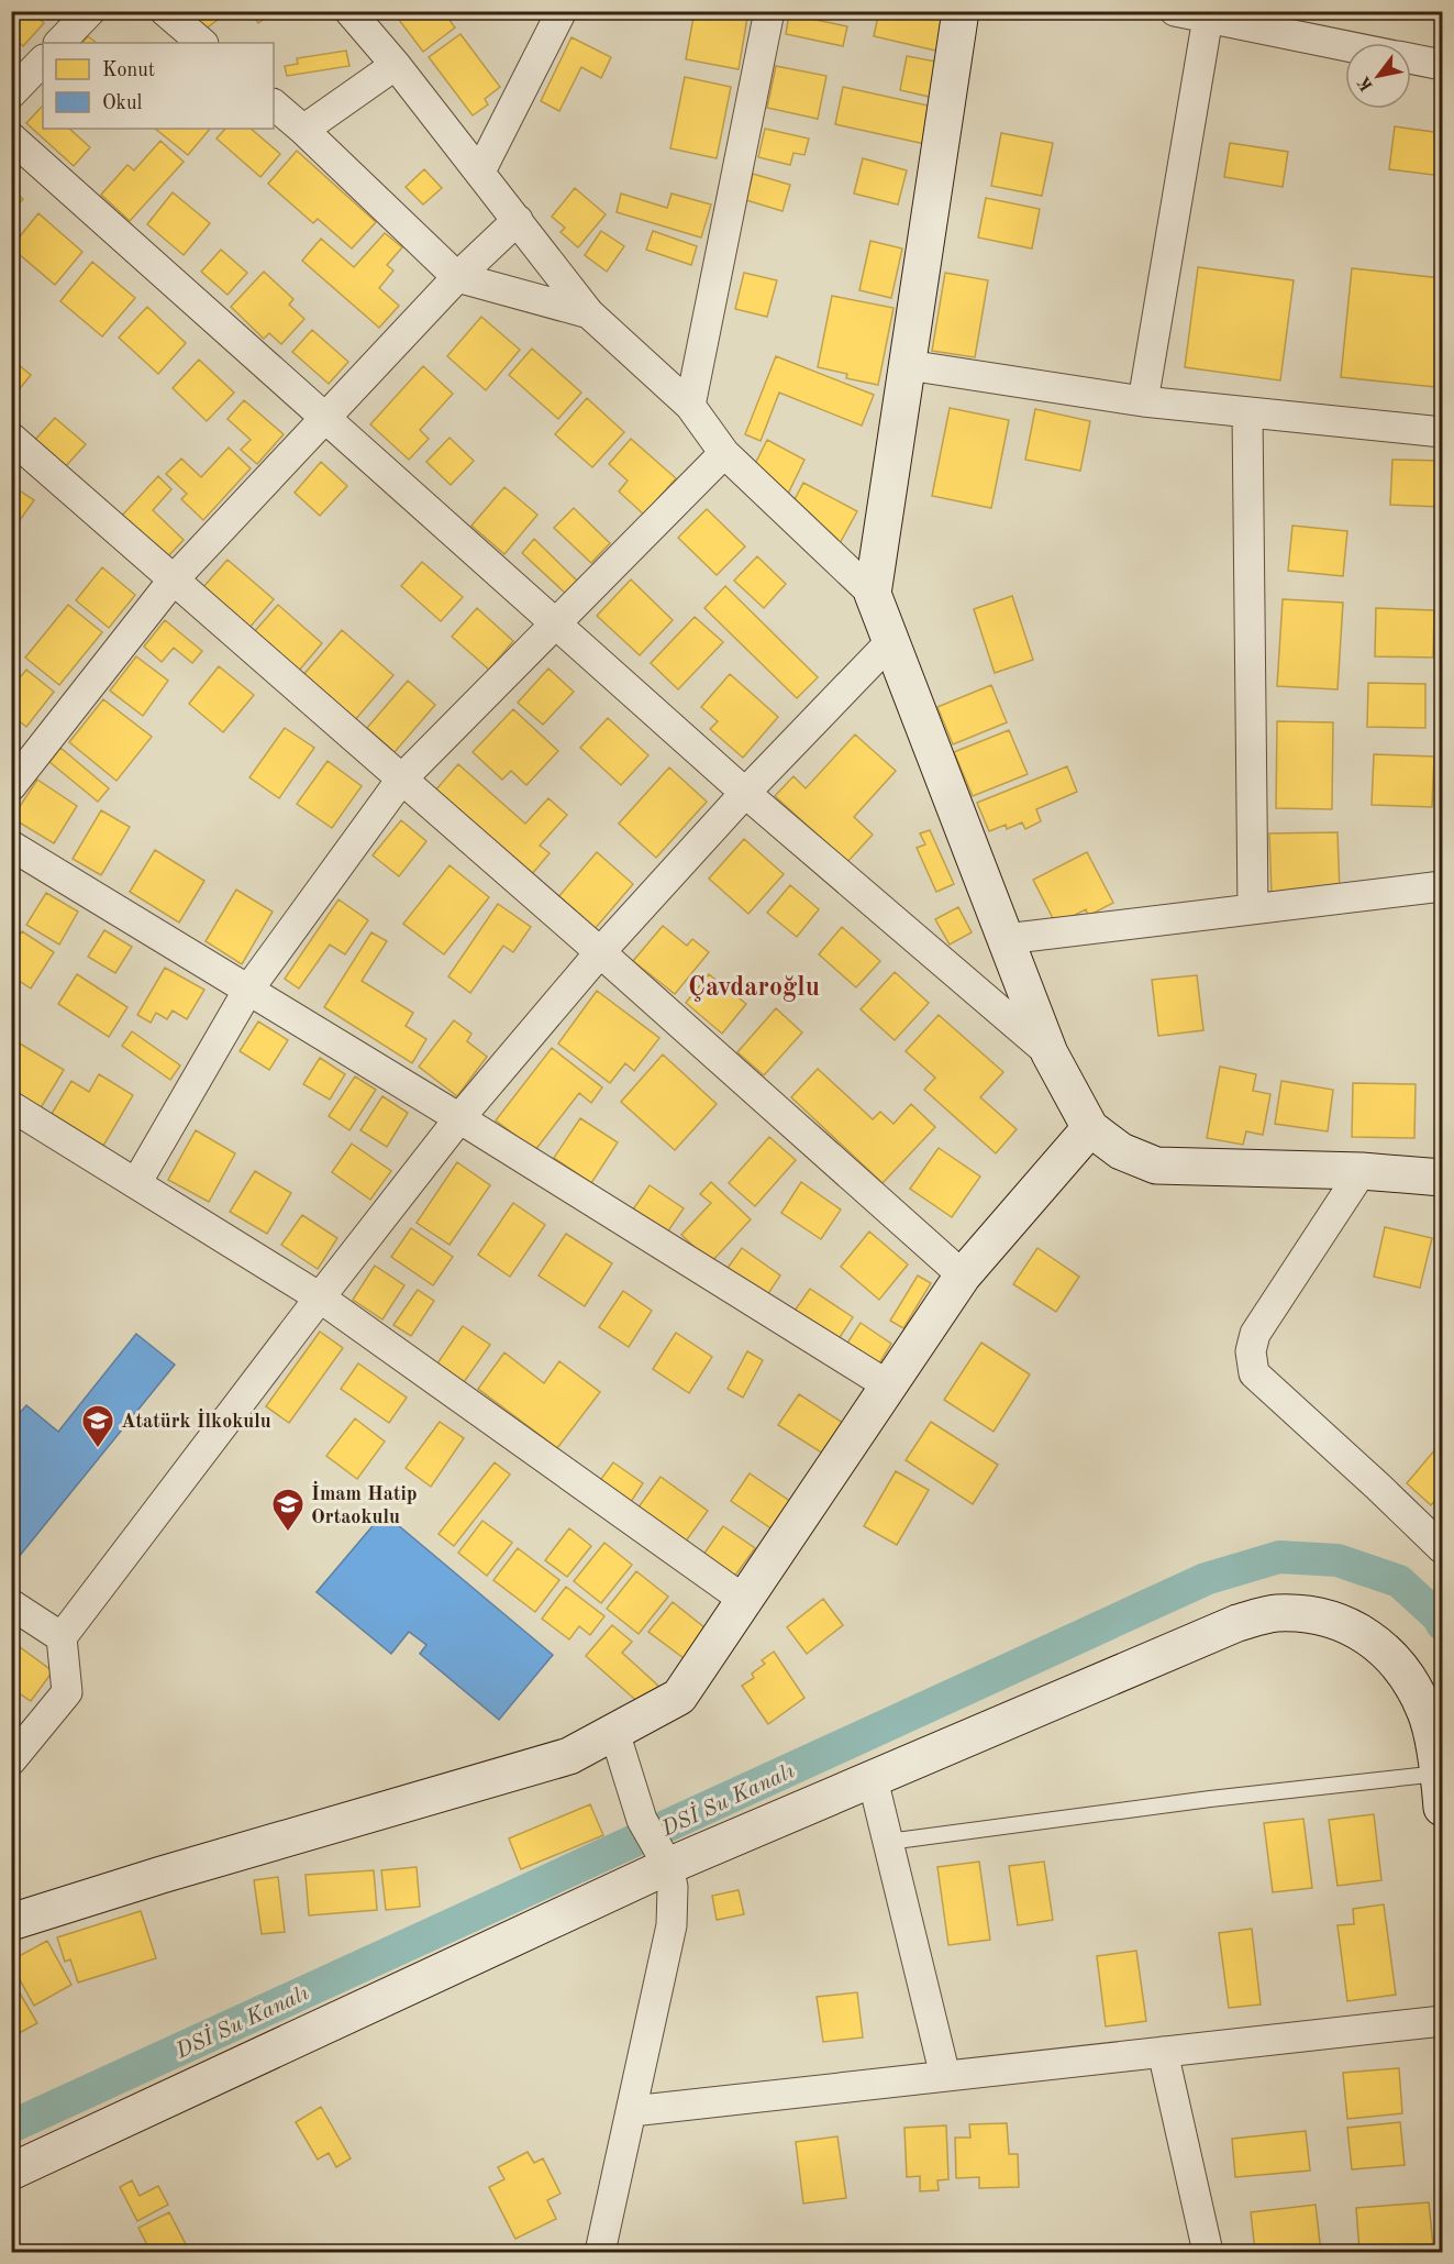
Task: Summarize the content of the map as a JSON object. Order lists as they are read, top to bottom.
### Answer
{
  "districts": ["Çavdaroğlu"],
  "water": ["DSİ Su Kanalı"],
  "places": {
    "school or university": ["Atatürk İlkokulu", "İmam Hatip Ortaokulu"]
  },
  "legend": ["Konut", "Okul"],
  "north": "bottom left"
}
